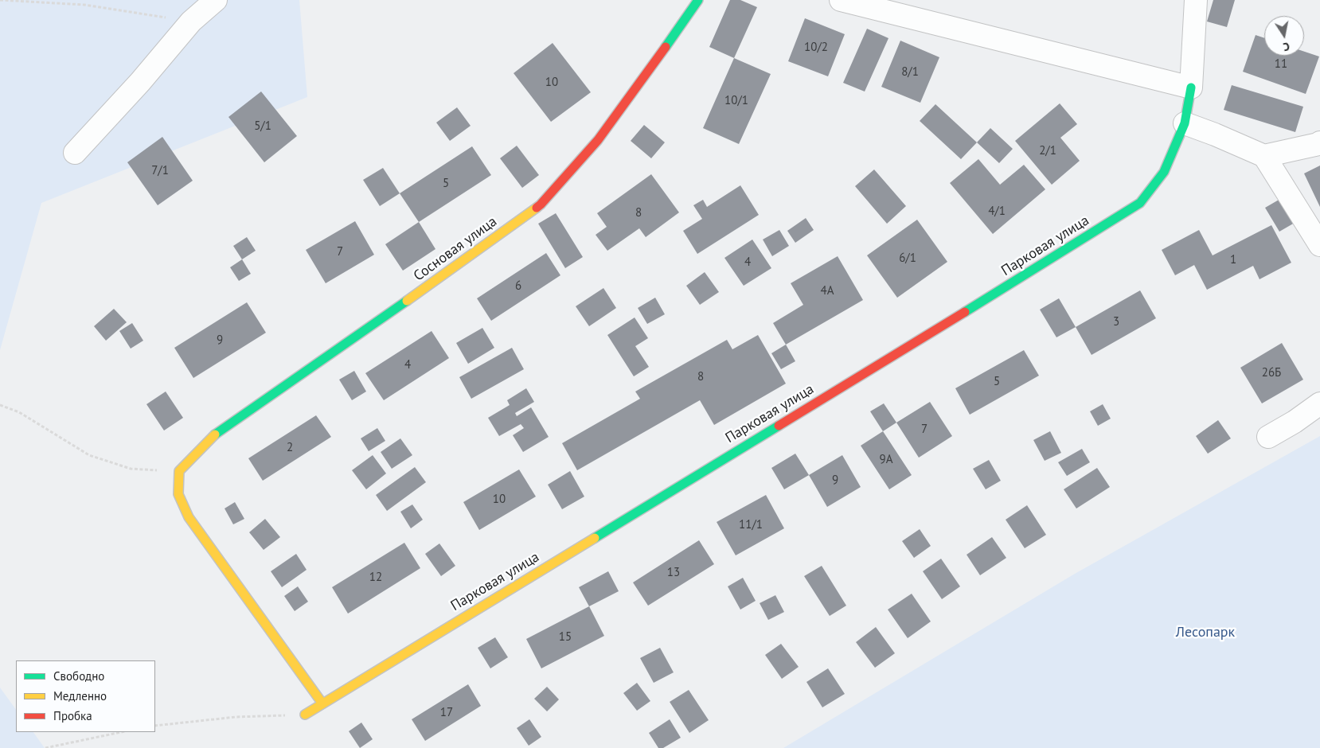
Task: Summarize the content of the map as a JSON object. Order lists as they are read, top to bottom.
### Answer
{
  "streets": {
    "street": ["Парковая улица", "Сосновая улица"]
  },
  "parks": ["Лесопарк"],
  "house_numbers": [
    "10/2",
    "11",
    "8/1",
    "10",
    "10/1",
    "5/1",
    "2/1",
    "7/1",
    "5",
    "4/1",
    "8",
    "7",
    "6/1",
    "1",
    "4",
    "6",
    "4А",
    "3",
    "9",
    "4",
    "26Б",
    "8",
    "5",
    "7",
    "2",
    "9А",
    "9",
    "10",
    "11/1",
    "13",
    "12",
    "15",
    "17"
  ],
  "legend": ["Свободно", "Медленно", "Пробка"],
  "north": "bottom"
}
